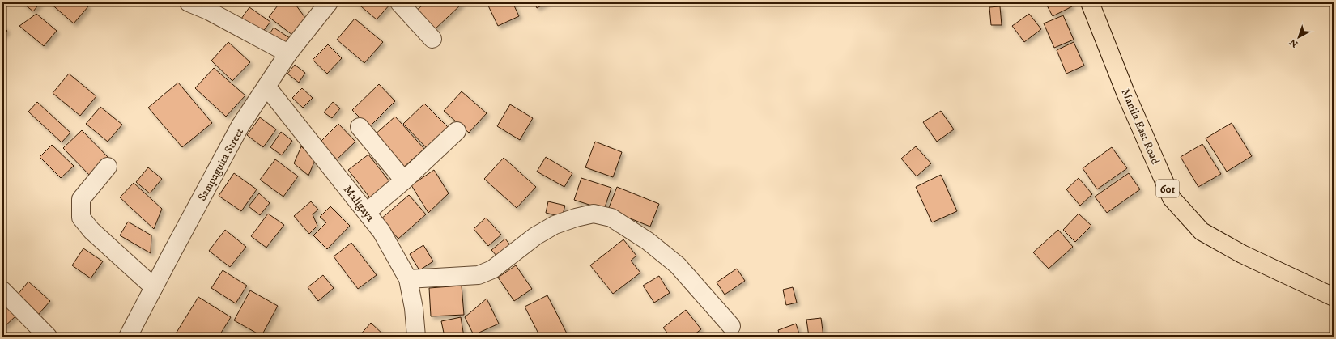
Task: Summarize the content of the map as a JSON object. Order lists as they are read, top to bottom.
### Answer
{
  "streets": {
    "main road": ["Manila East Road", "601"],
    "street": ["Sampaguita Street", "Maligaya"]
  },
  "crossings": [
    ["Sampaguita Street", "Maligaya"]
  ],
  "north": "bottom left"
}
